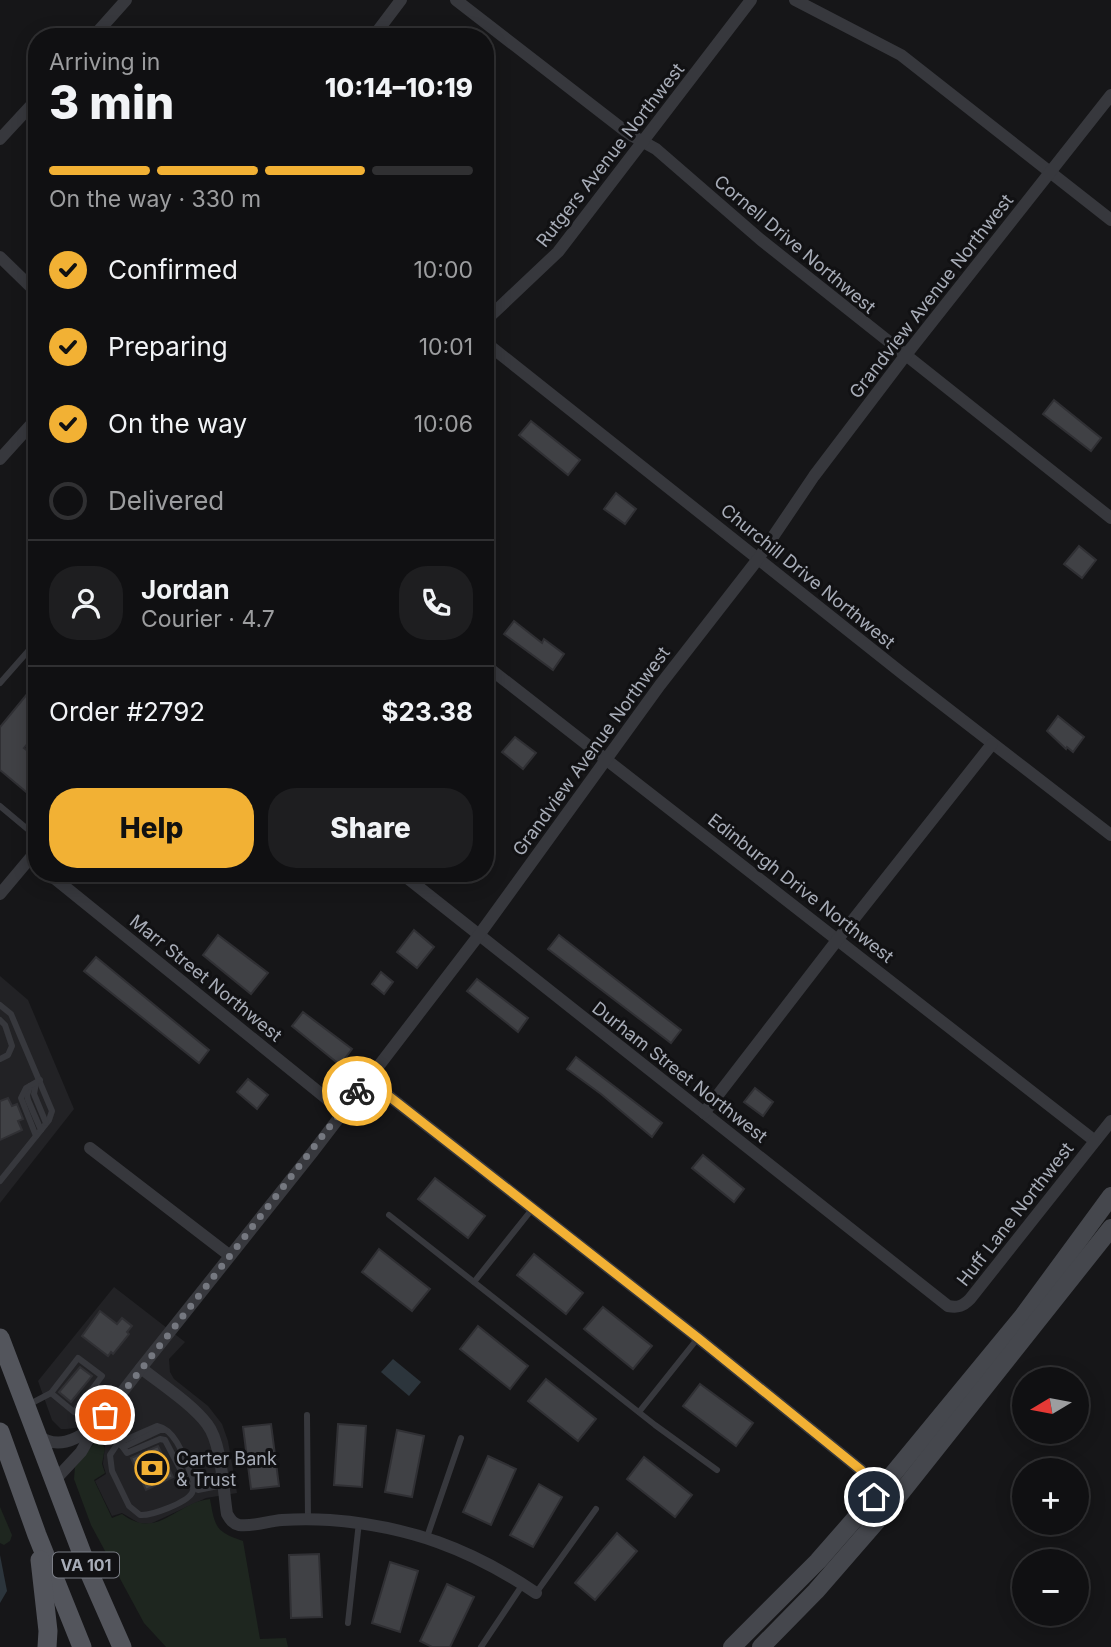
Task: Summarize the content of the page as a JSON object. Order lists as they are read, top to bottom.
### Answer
{
  "streets": {
    "main road": ["VA 101"],
    "street": [
      "Rutgers Avenue Northwest",
      "Cornell Drive Northwest",
      "Grandview Avenue Northwest",
      "Churchill Drive Northwest",
      "Edinburgh Drive Northwest",
      "Marr Street Northwest",
      "Durham Street Northwest",
      "Huff Lane Northwest"
    ]
  },
  "crossings": [
    ["Rutgers Avenue Northwest", "Cornell Drive Northwest"],
    ["Cornell Drive Northwest", "Grandview Avenue Northwest"],
    ["Grandview Avenue Northwest", "Churchill Drive Northwest"],
    ["Grandview Avenue Northwest", "Edinburgh Drive Northwest"],
    ["Grandview Avenue Northwest", "Marr Street Northwest"],
    ["Grandview Avenue Northwest", "Durham Street Northwest"],
    ["Grandview Avenue Northwest", "VA 101"],
    ["Edinburgh Drive Northwest", "Huff Lane Northwest"],
    ["Durham Street Northwest", "Huff Lane Northwest"]
  ],
  "places": {
    "bank": ["Carter Bank & Trust"]
  },
  "north": "left",
  "page": {
    "heading": ["3 min", "Arriving in", "10:14–10:19"],
    "panel": [
      "Jordan",
      "Courier · 4.7",
      "Order #2792",
      "$23.38"
    ],
    "bar": "On the way · 330 m",
    "list": [
      ["Confirmed", "10:00"],
      ["Preparing", "10:01"],
      ["On the way", "10:06"],
      "Delivered"
    ],
    "buttons": ["Help", "Share"],
    "map_buttons": ["+", "−"]
  }
}
